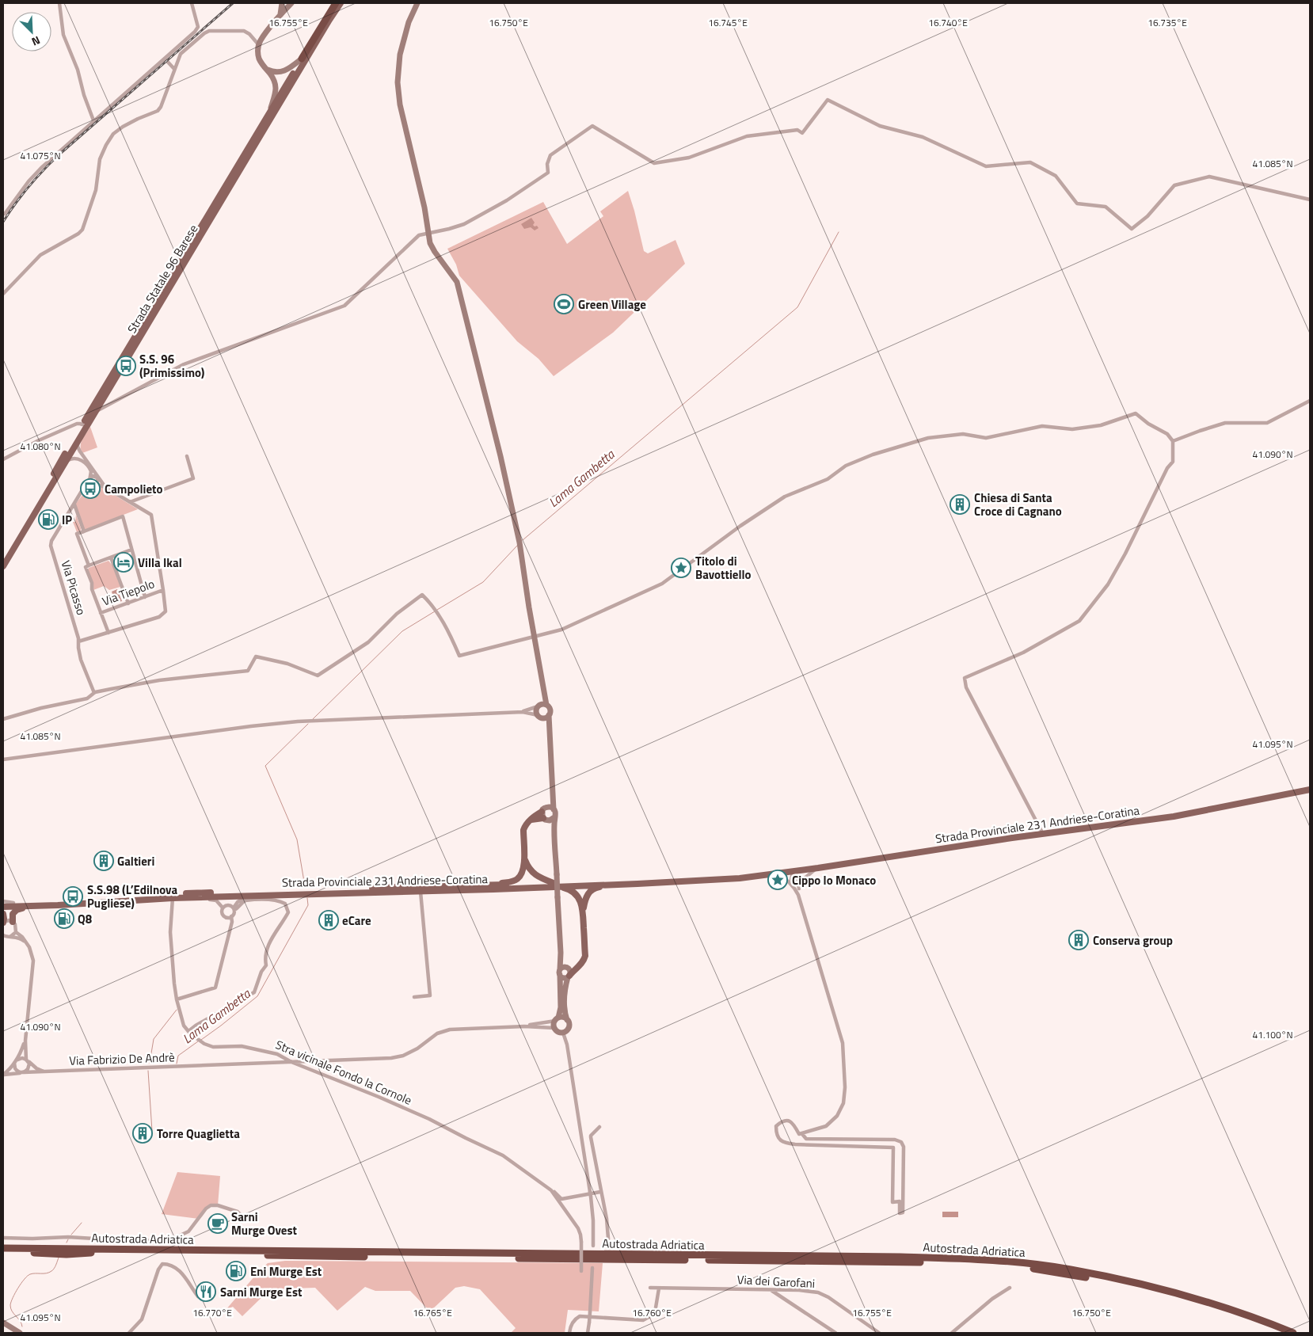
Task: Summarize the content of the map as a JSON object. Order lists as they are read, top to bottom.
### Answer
{
  "streets": {
    "highway": ["Strada Statale 96 Barese", "Autostrada Adriatica"],
    "main road": ["Strada Provinciale 231 Andriese-Coratina"],
    "street": [
      "Via Picasso",
      "Via Tiepolo",
      "Via Fabrizio De Andrè",
      "Stra vicinale Fondo la Cornole",
      "Via dei Garofani"
    ]
  },
  "crossings": [
    ["Strada Provinciale 231 Andriese-Coratina", "Stra vicinale Fondo la Cornole"],
    ["Via Fabrizio De Andrè", "Stra vicinale Fondo la Cornole"]
  ],
  "water": ["Lama Gambetta"],
  "places": {
    "sports": ["Green Village"],
    "bus stop": ["S.S. 96 (Primissimo)", "Campolieto", "S.S.98 (L’Edilnova Pugliese)"],
    "building": [
      "Chiesa di Santa Croce di Cagnano",
      "Galtieri",
      "eCare",
      "Conserva group",
      "Torre Quaglietta"
    ],
    "fuel station": ["IP", "Q8", "Eni Murge Est"],
    "hotel": ["Villa Ikal"],
    "place": ["Titolo di Bavottiello", "Cippo lo Monaco"],
    "cafe": ["Sarni Murge Ovest"],
    "restaurant": ["Sarni Murge Est"]
  },
  "north": "bottom right",
  "coordinates": [
    "16.755°E",
    "16.750°E",
    "16.745°E",
    "16.740°E",
    "16.735°E",
    "41.075°N",
    "41.085°N",
    "41.080°N",
    "41.090°N",
    "41.095°N",
    "41.100°N",
    "16.770°E",
    "16.765°E",
    "16.760°E"
  ]
}
